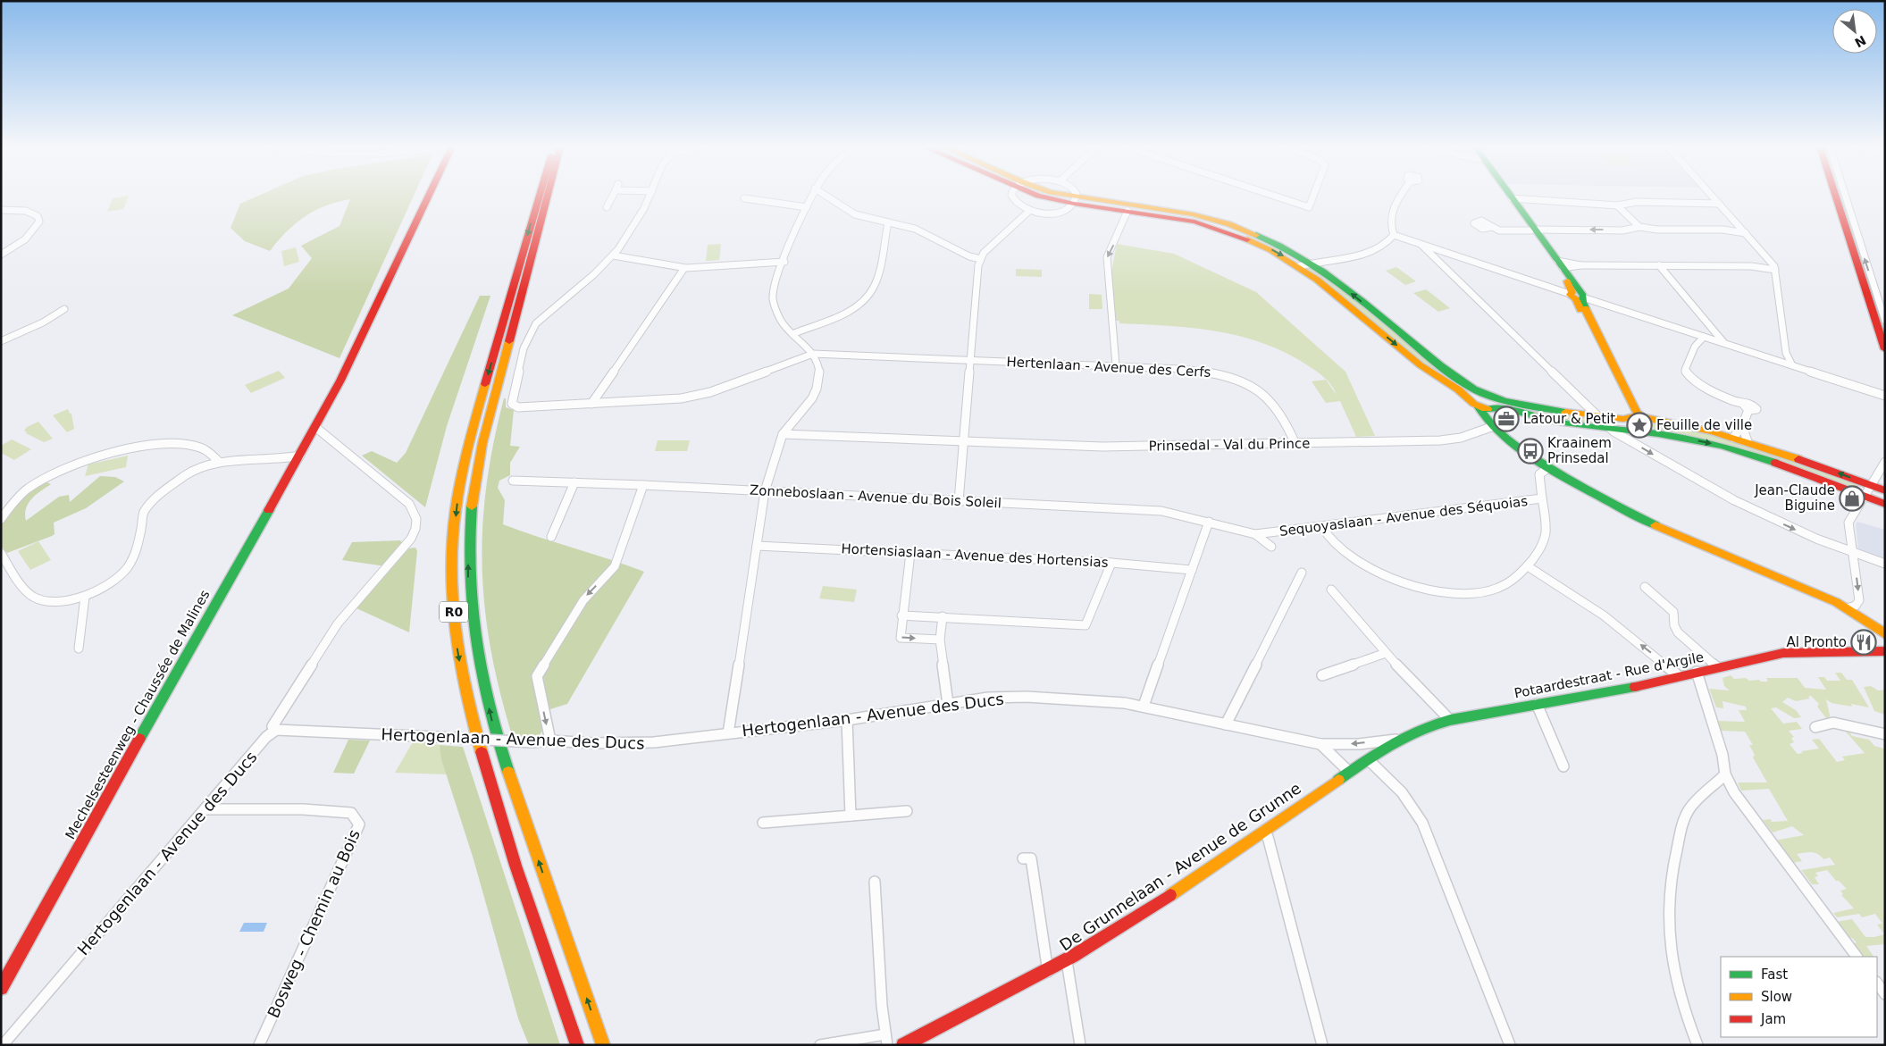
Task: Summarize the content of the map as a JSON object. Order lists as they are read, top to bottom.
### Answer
{
  "streets": {
    "main road": [
      "R0",
      "Potaardestraat - Rue d'Argile",
      "Mechelsesteenweg - Chaussée de Malines",
      "De Grunnelaan - Avenue de Grunne"
    ],
    "street": [
      "Hertenlaan - Avenue des Cerfs",
      "Prinsedal - Val du Prince",
      "Zonneboslaan - Avenue du Bois Soleil",
      "Sequoyaslaan - Avenue des Séquoias",
      "Hortensiaslaan - Avenue des Hortensias",
      "Hertogenlaan - Avenue des Ducs",
      "Bosweg - Chemin au Bois"
    ]
  },
  "crossings": [
    ["Hertenlaan - Avenue des Cerfs", "Prinsedal - Val du Prince"],
    ["Zonneboslaan - Avenue du Bois Soleil", "Sequoyaslaan - Avenue des Séquoias"],
    ["Potaardestraat - Rue d'Argile", "Hertogenlaan - Avenue des Ducs"],
    ["Potaardestraat - Rue d'Argile", "De Grunnelaan - Avenue de Grunne"],
    ["Hertogenlaan - Avenue des Ducs", "De Grunnelaan - Avenue de Grunne"],
    ["Hertogenlaan - Avenue des Ducs", "Bosweg - Chemin au Bois"]
  ],
  "places": {
    "office": ["Latour & Petit"],
    "place": ["Feuille de ville"],
    "bus stop": ["Kraainem Prinsedal"],
    "shop": ["Jean-Claude Biguine"],
    "restaurant": ["Al Pronto"]
  },
  "legend": ["Fast", "Slow", "Jam"],
  "north": "bottom right"
}
